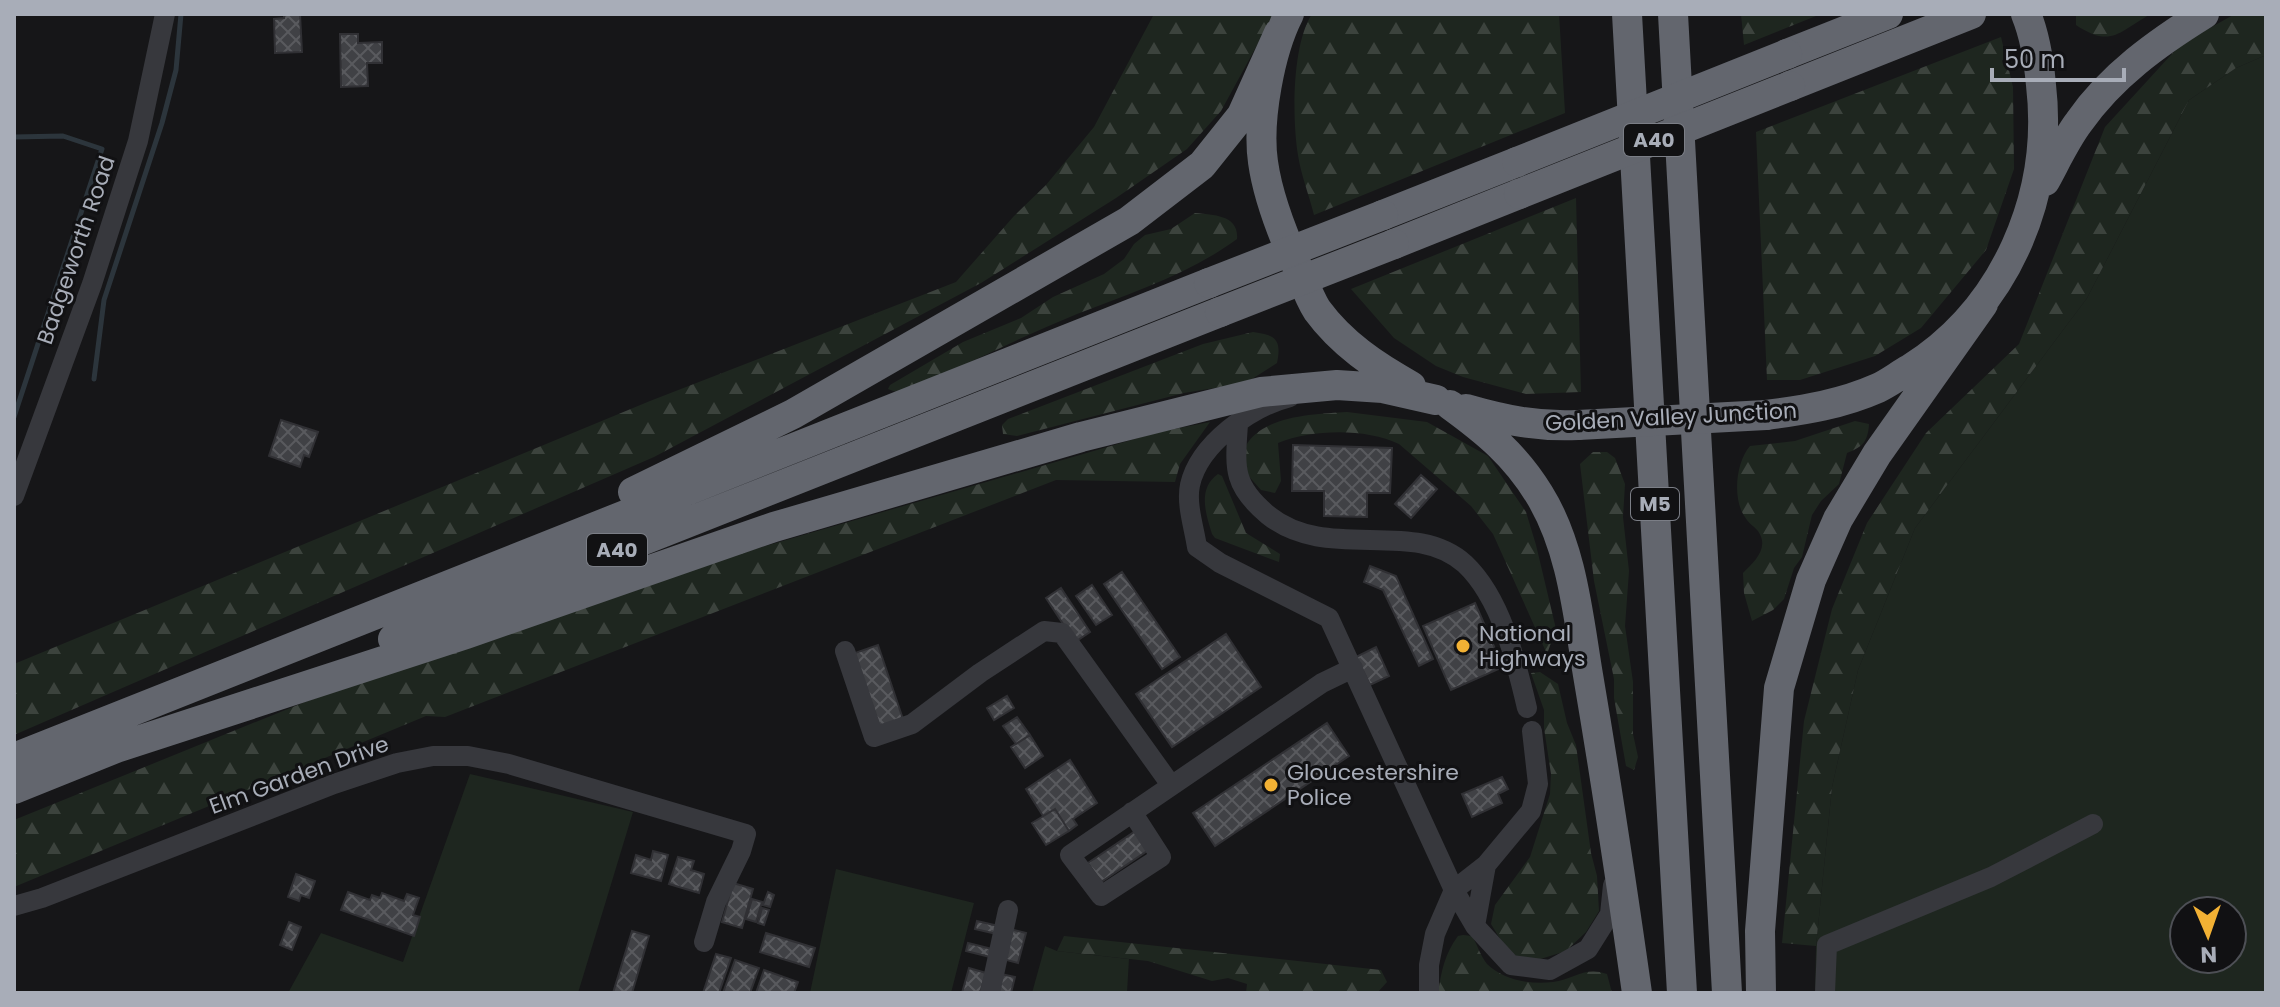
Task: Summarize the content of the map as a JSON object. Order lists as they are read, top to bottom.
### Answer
{
  "streets": {
    "highway": ["A40", "Golden Valley Junction", "M5"],
    "street": ["Badgeworth Road", "Elm Garden Drive"]
  },
  "places": ["National Highways", "Gloucestershire Police"],
  "scale_bar": "50 m",
  "north": "bottom"
}
